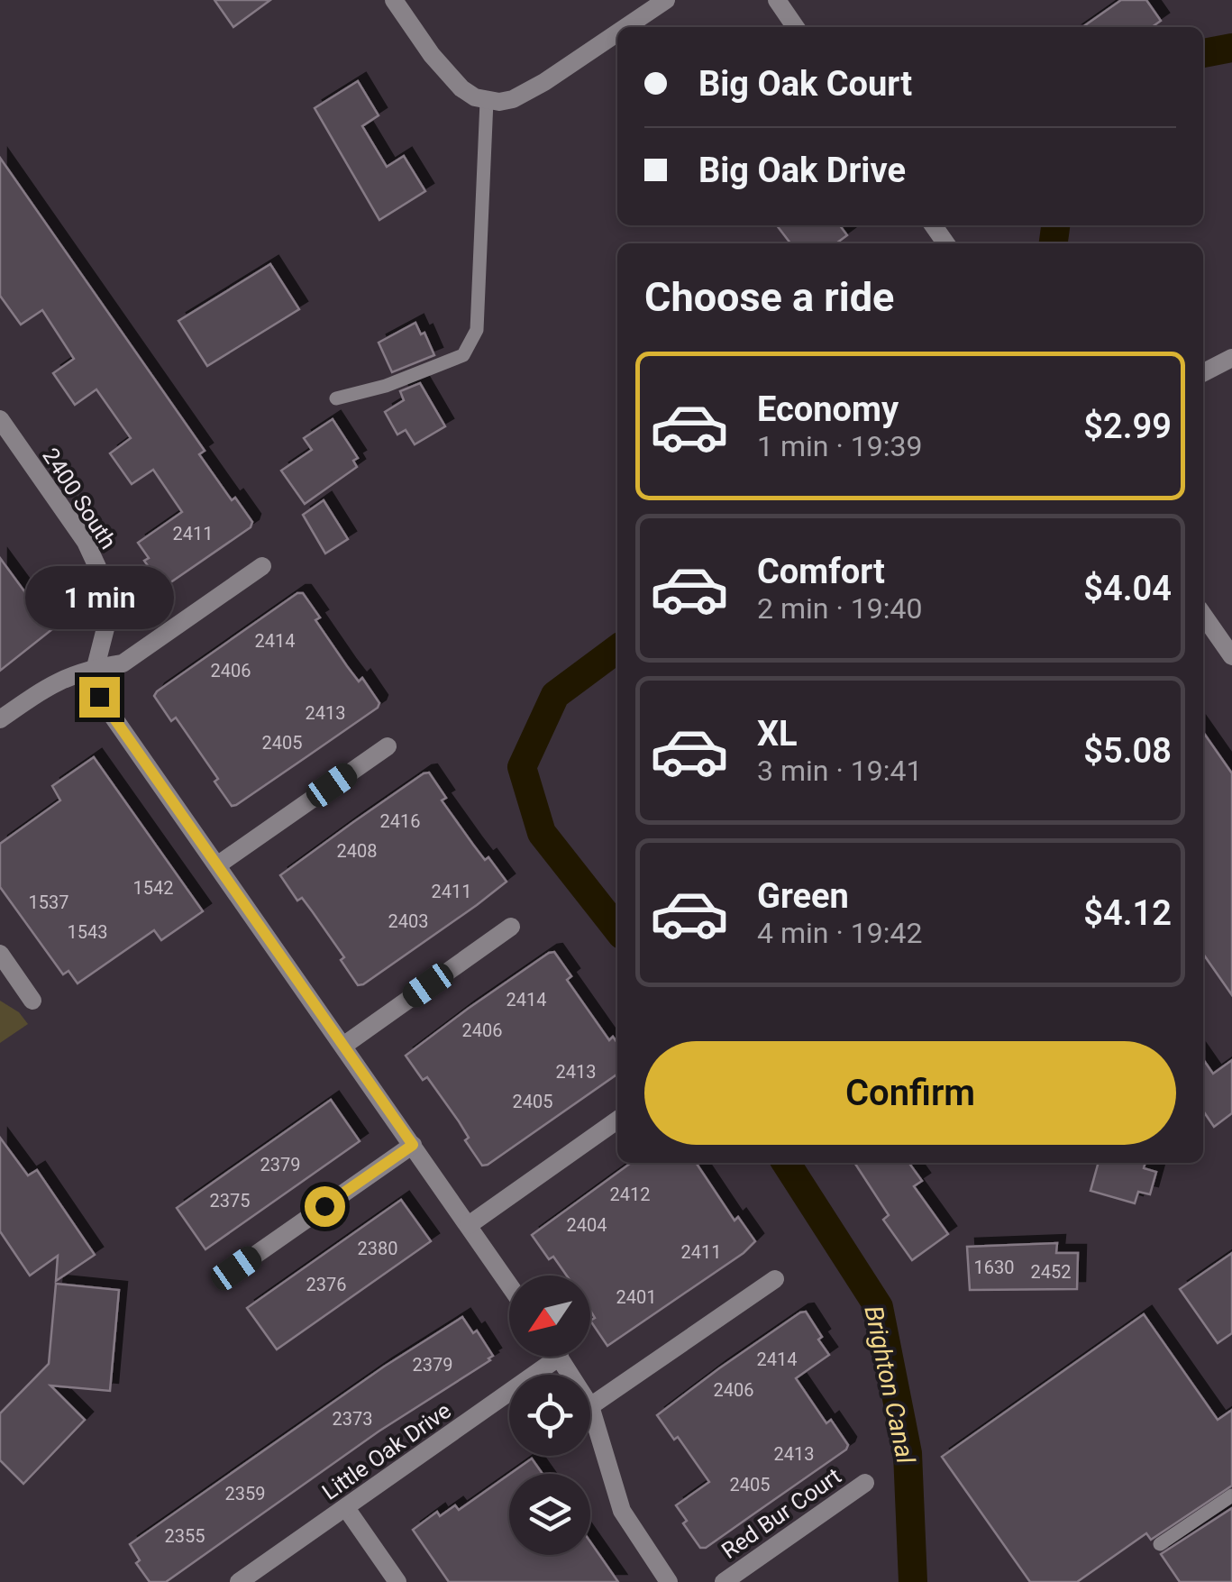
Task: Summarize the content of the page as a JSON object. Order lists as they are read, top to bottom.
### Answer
{
  "streets": {
    "street": ["2400 South", "Little Oak Drive", "Red Bur Court"]
  },
  "water": ["Brighton Canal"],
  "house_numbers": [
    "2411",
    "2414",
    "2406",
    "2413",
    "2405",
    "2416",
    "2408",
    "1542",
    "2411",
    "1537",
    "2403",
    "1543",
    "2414",
    "2406",
    "2413",
    "2405",
    "2379",
    "2412",
    "2375",
    "2404",
    "2380",
    "2411",
    "1630",
    "2452",
    "2376",
    "2401",
    "2414",
    "2379",
    "2406",
    "2373",
    "2413",
    "2405",
    "2359",
    "2355"
  ],
  "north": "bottom left",
  "page": {
    "banner": ["Big Oak Court", "Big Oak Drive"],
    "heading": "Choose a ride",
    "list": [
      {
        "name": "Economy",
        "note": "1 min · 19:39",
        "value": "$2.99"
      },
      {
        "name": "Comfort",
        "note": "2 min · 19:40",
        "value": "$4.04"
      },
      {
        "name": "XL",
        "note": "3 min · 19:41",
        "value": "$5.08"
      },
      {
        "name": "Green",
        "note": "4 min · 19:42",
        "value": "$4.12"
      }
    ],
    "bubble": "1 min",
    "buttons": "Confirm"
  }
}
